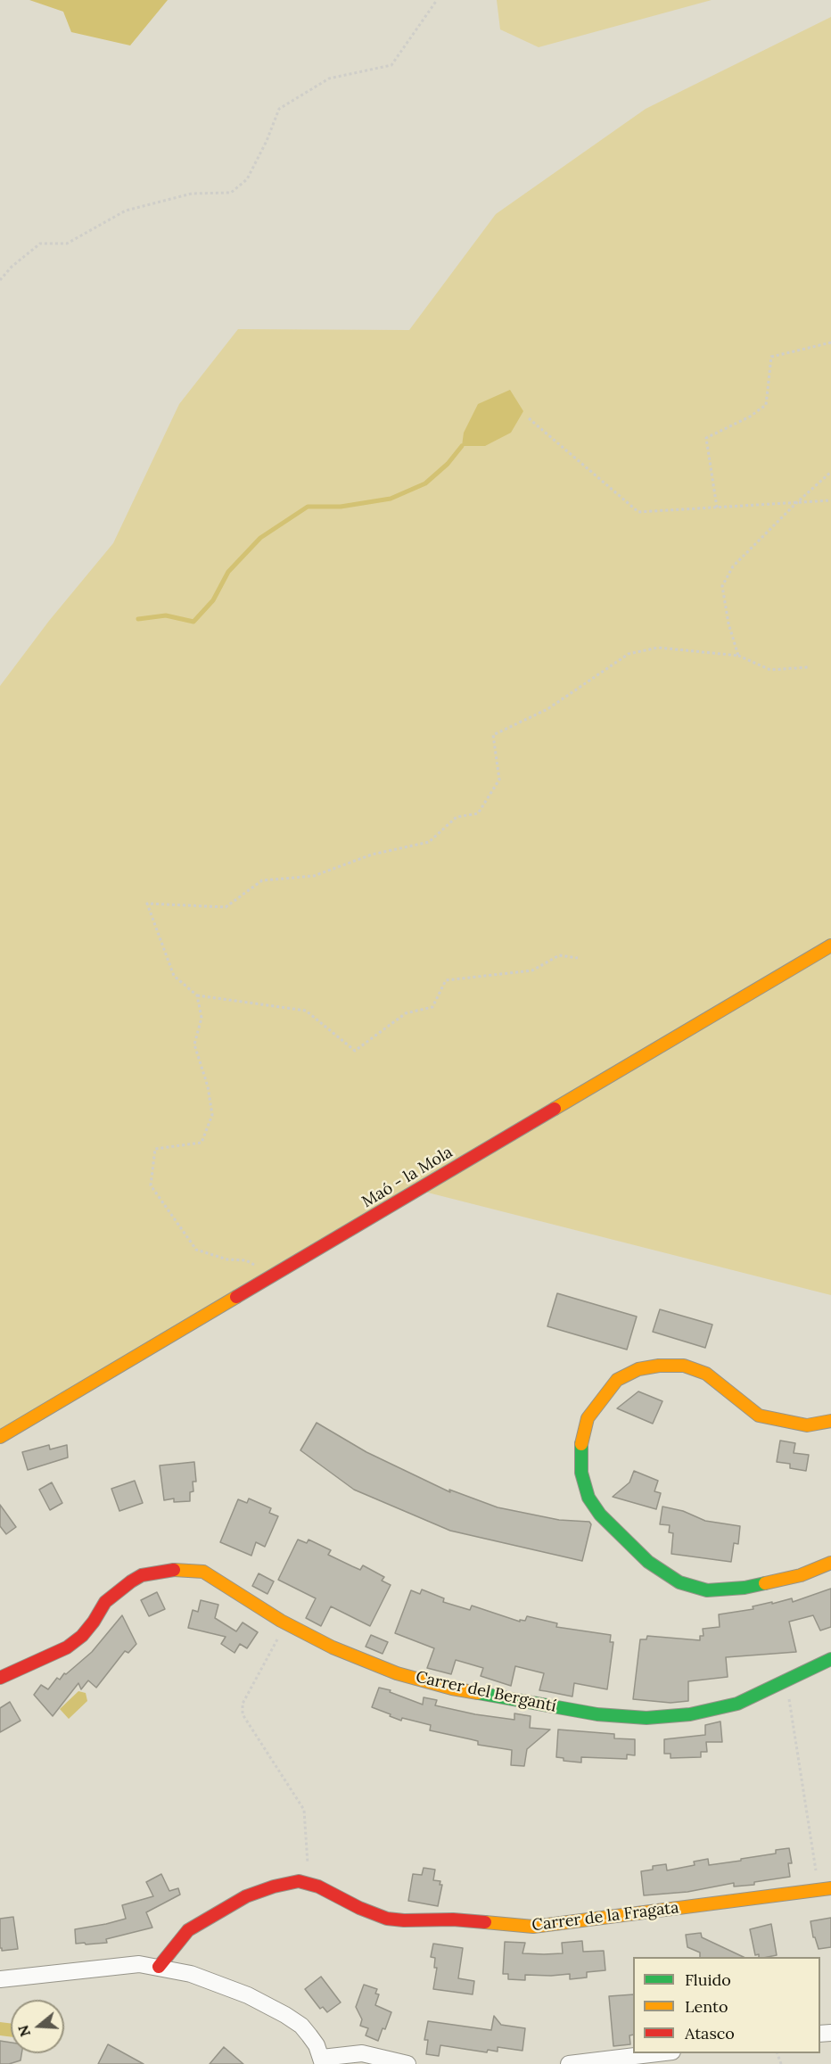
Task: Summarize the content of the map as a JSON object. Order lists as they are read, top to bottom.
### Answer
{
  "streets": {
    "street": ["Maó - la Mola", "Carrer del Bergantí", "Carrer de la Fragata"]
  },
  "legend": ["Fluido", "Lento", "Atasco"],
  "north": "left"
}
